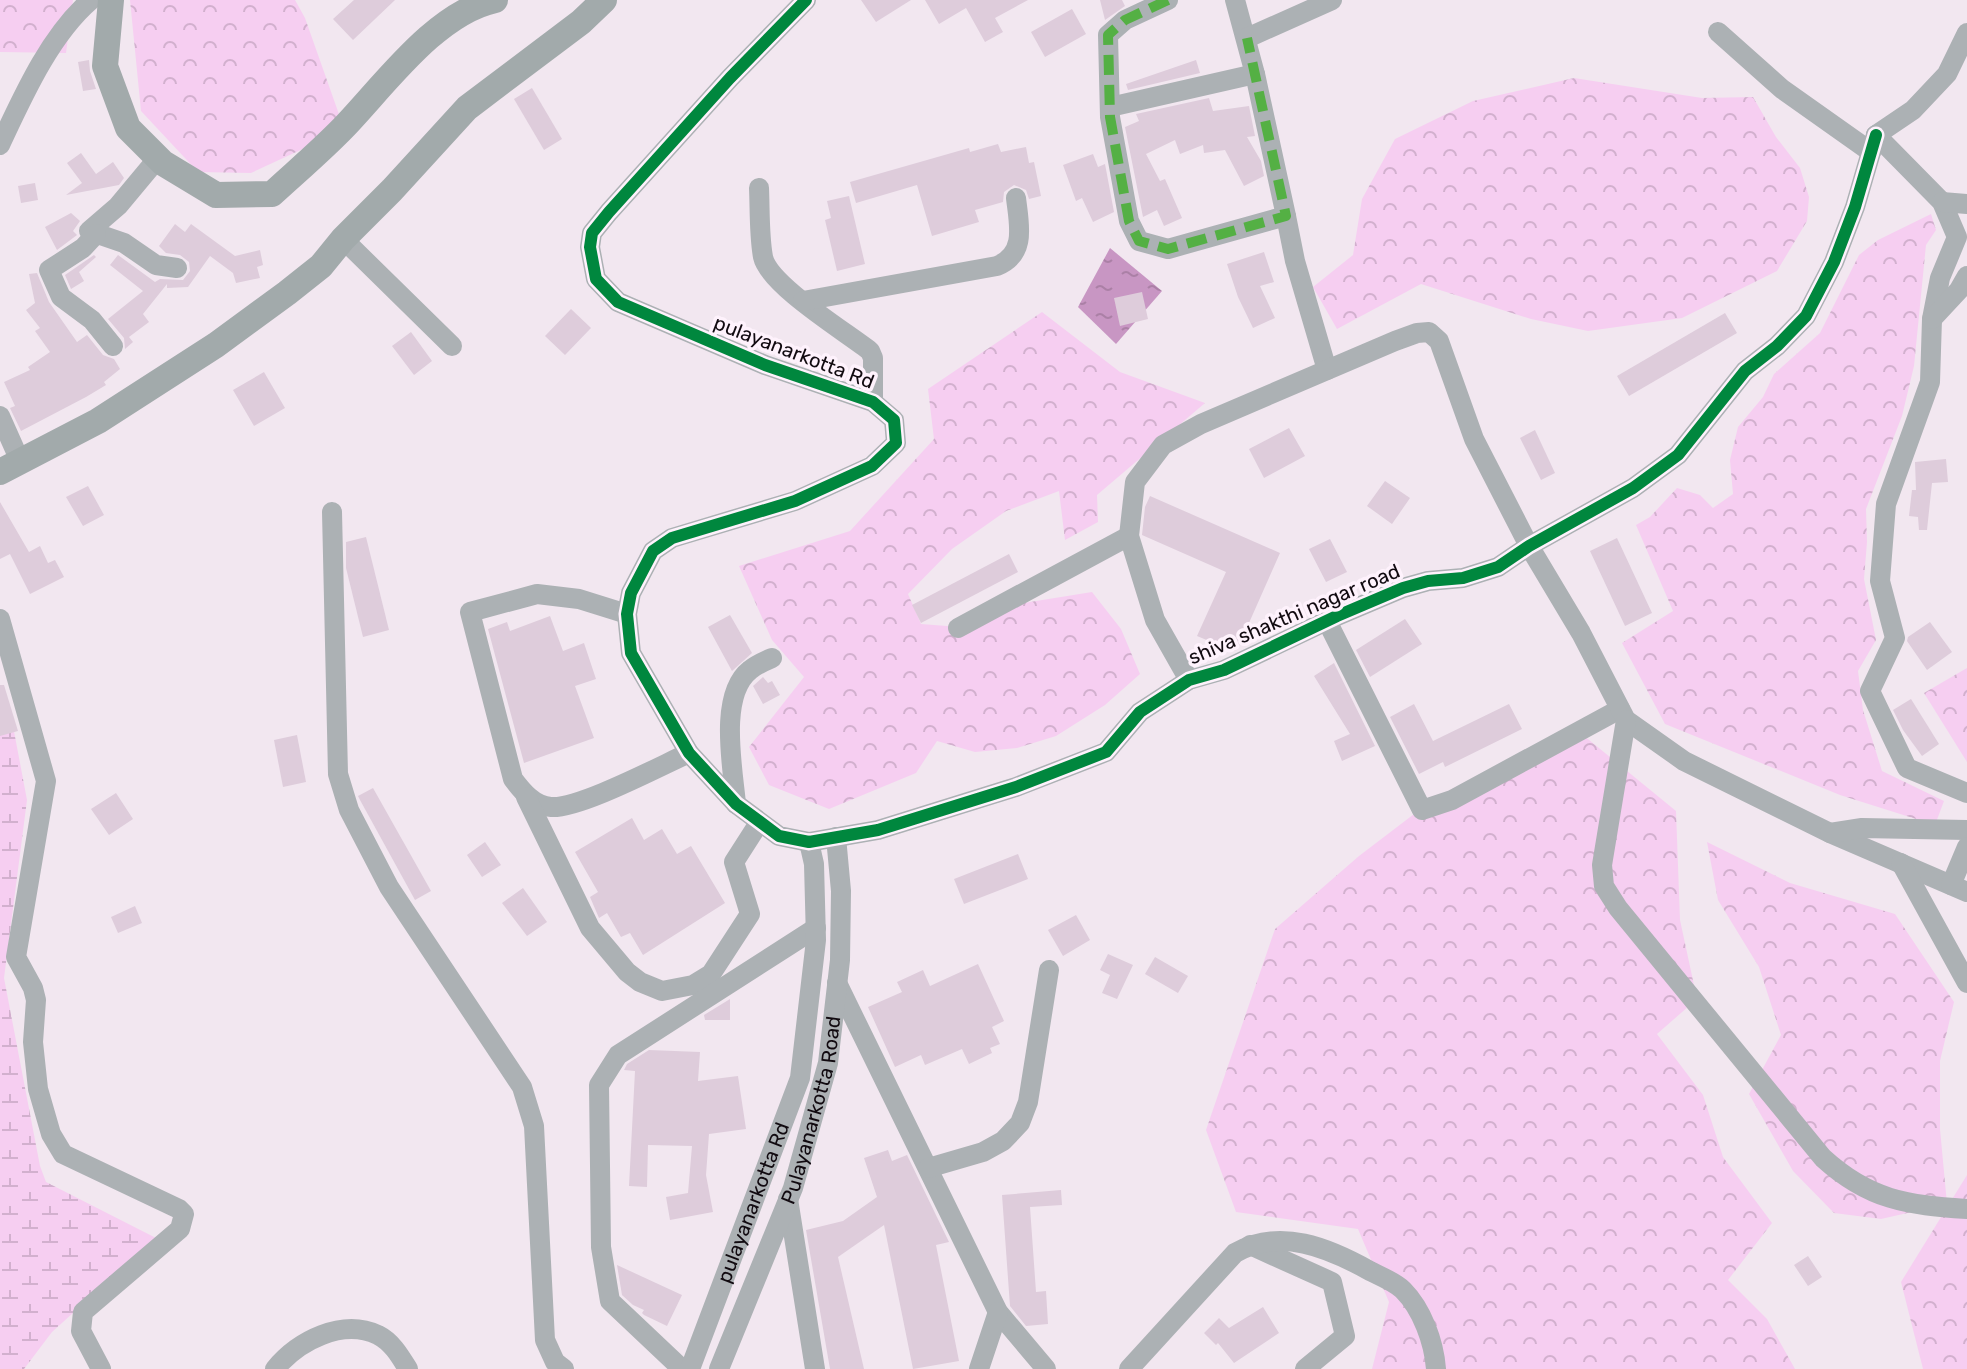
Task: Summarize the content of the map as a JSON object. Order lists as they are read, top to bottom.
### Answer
{
  "streets": {
    "street": ["pulayanarkotta Rd", "shiva shakthi nagar road", "Pulayanarkotta Road"]
  },
  "crossings": [
    ["pulayanarkotta Rd", "shiva shakthi nagar road"],
    ["pulayanarkotta Rd", "Pulayanarkotta Road"],
    ["shiva shakthi nagar road", "Pulayanarkotta Road"]
  ]
}
